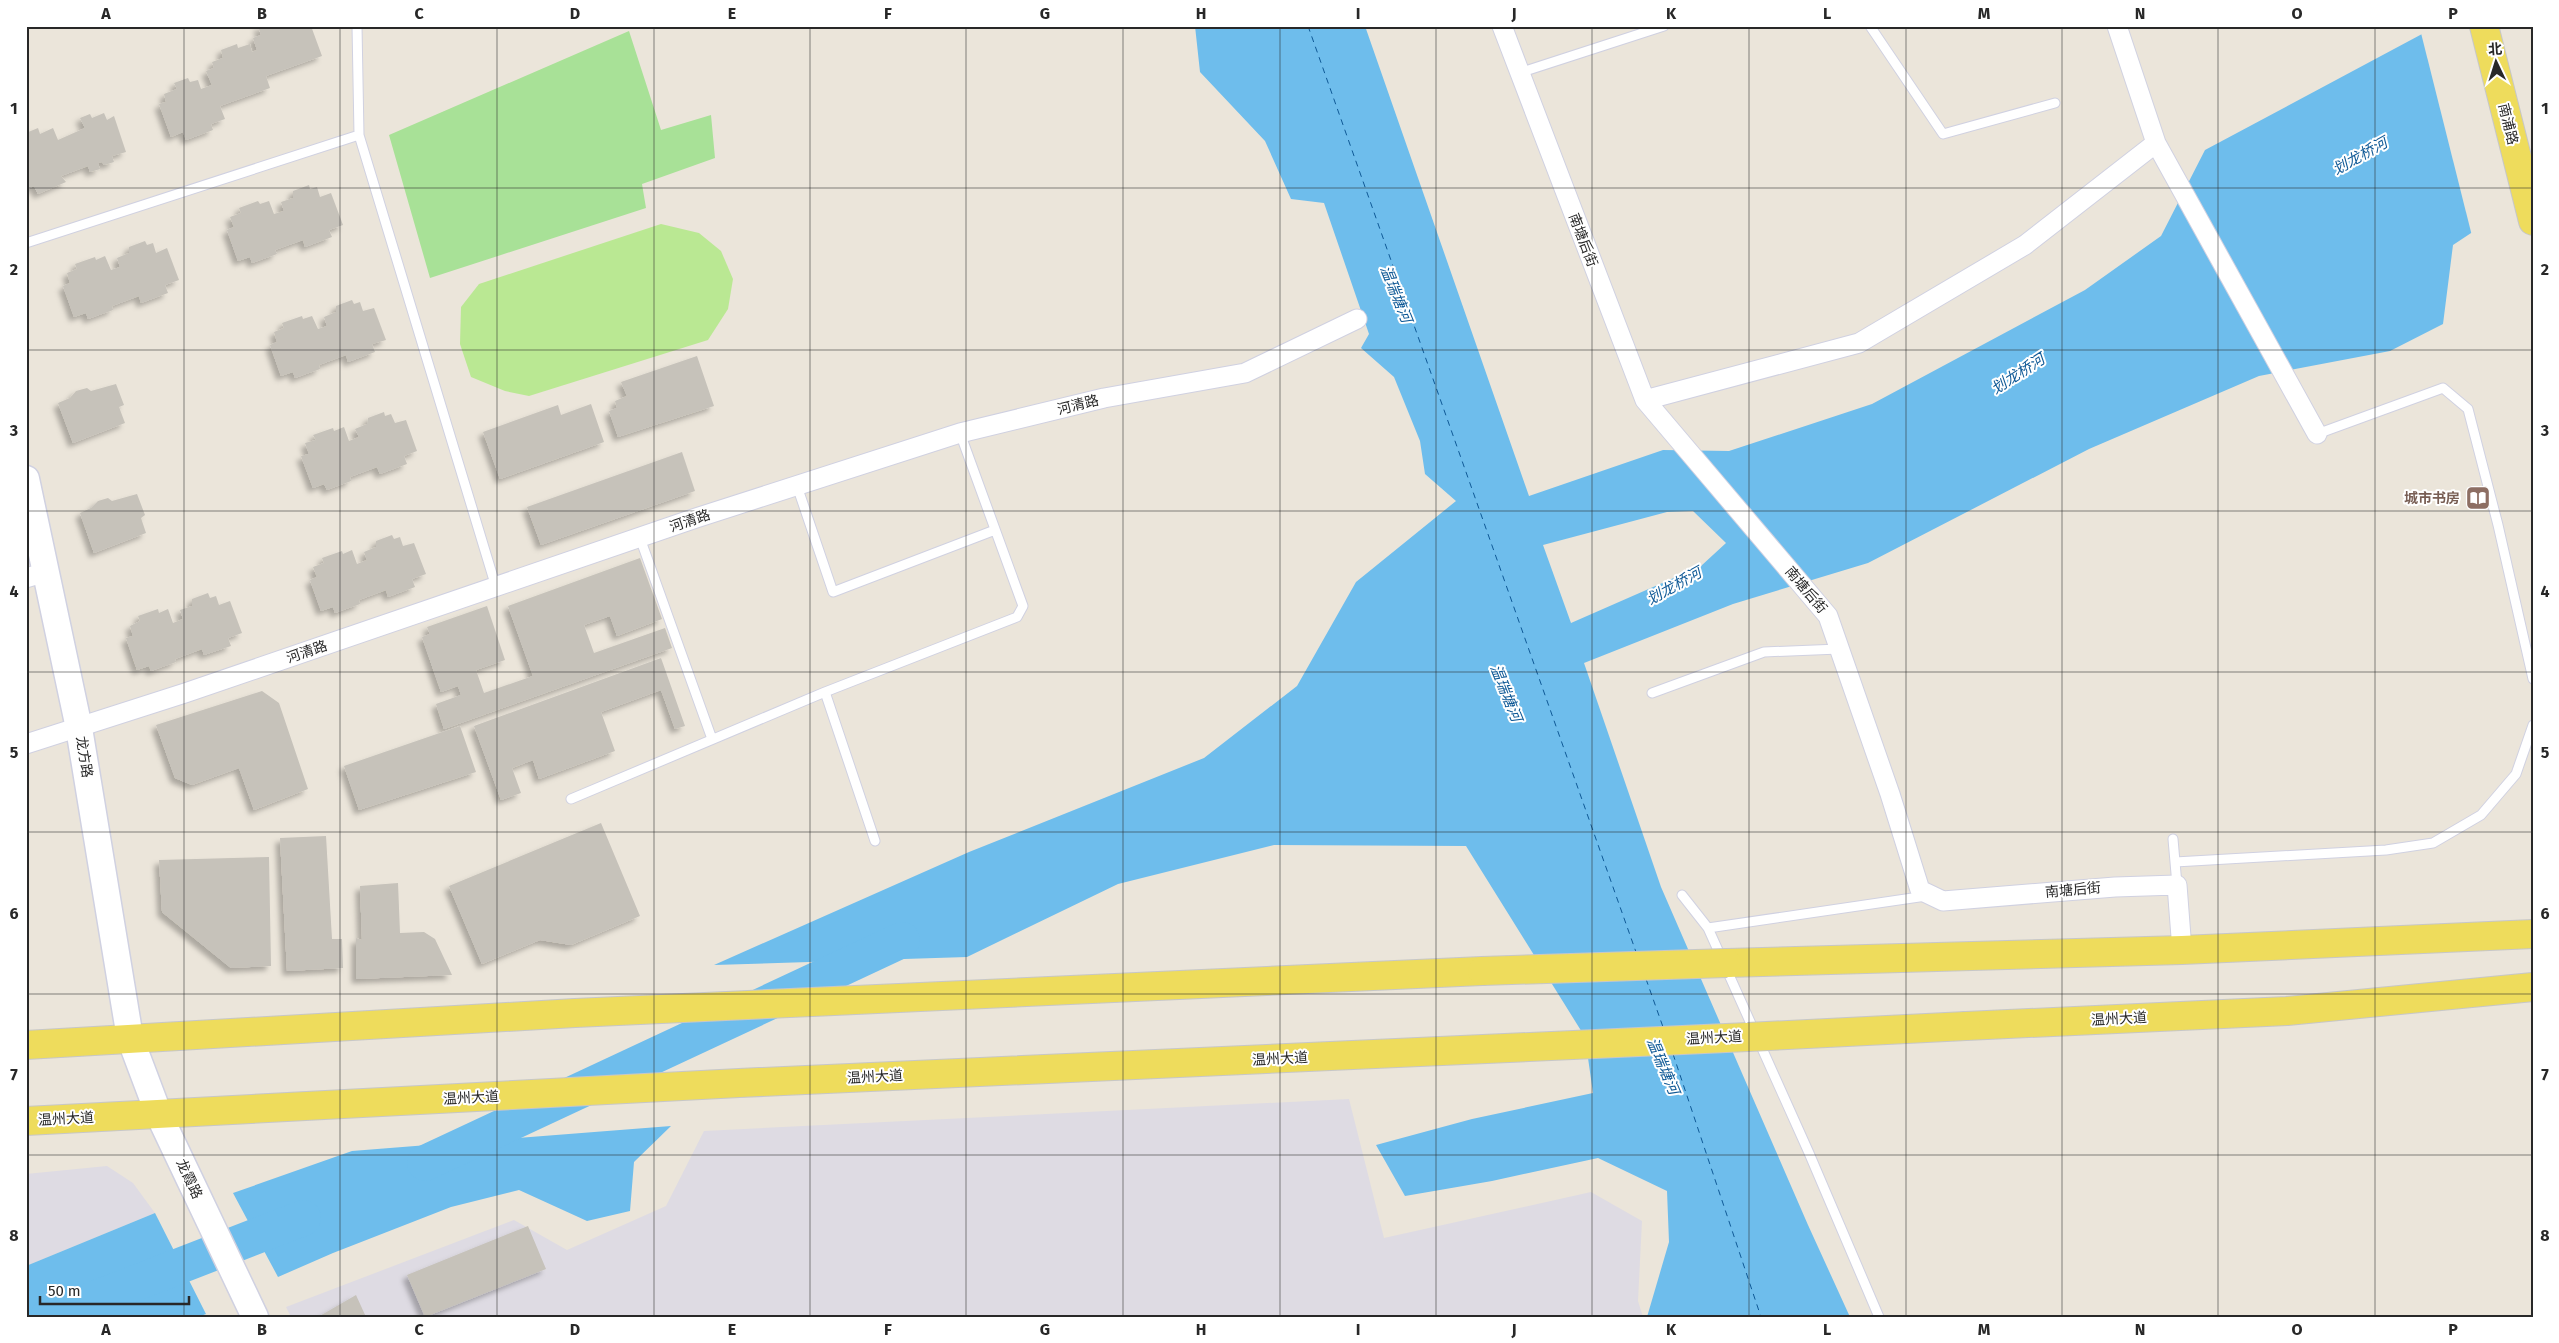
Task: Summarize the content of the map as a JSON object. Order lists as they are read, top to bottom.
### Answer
{
  "streets": {
    "main road": [
      "南浦路",
      "龙方路",
      "温州大道",
      "龙霞路"
    ],
    "street": ["南塘后街", "河清路"]
  },
  "crossings": [
    ["河清路", "龙方路"],
    ["龙方路", "龙霞路"],
    ["温州大道", "龙霞路"]
  ],
  "water": ["划龙桥河", "温瑞塘河"],
  "places": {
    "library": ["城市书房"]
  },
  "scale_bar": "50 m",
  "north": "top",
  "grid": {
    "columns": [
      "A",
      "B",
      "C",
      "D",
      "E",
      "F",
      "G",
      "H",
      "I",
      "J",
      "K",
      "L",
      "M",
      "N",
      "O",
      "P"
    ],
    "rows": [
      "1",
      "2",
      "3",
      "4",
      "5",
      "6",
      "7",
      "8"
    ]
  }
}
